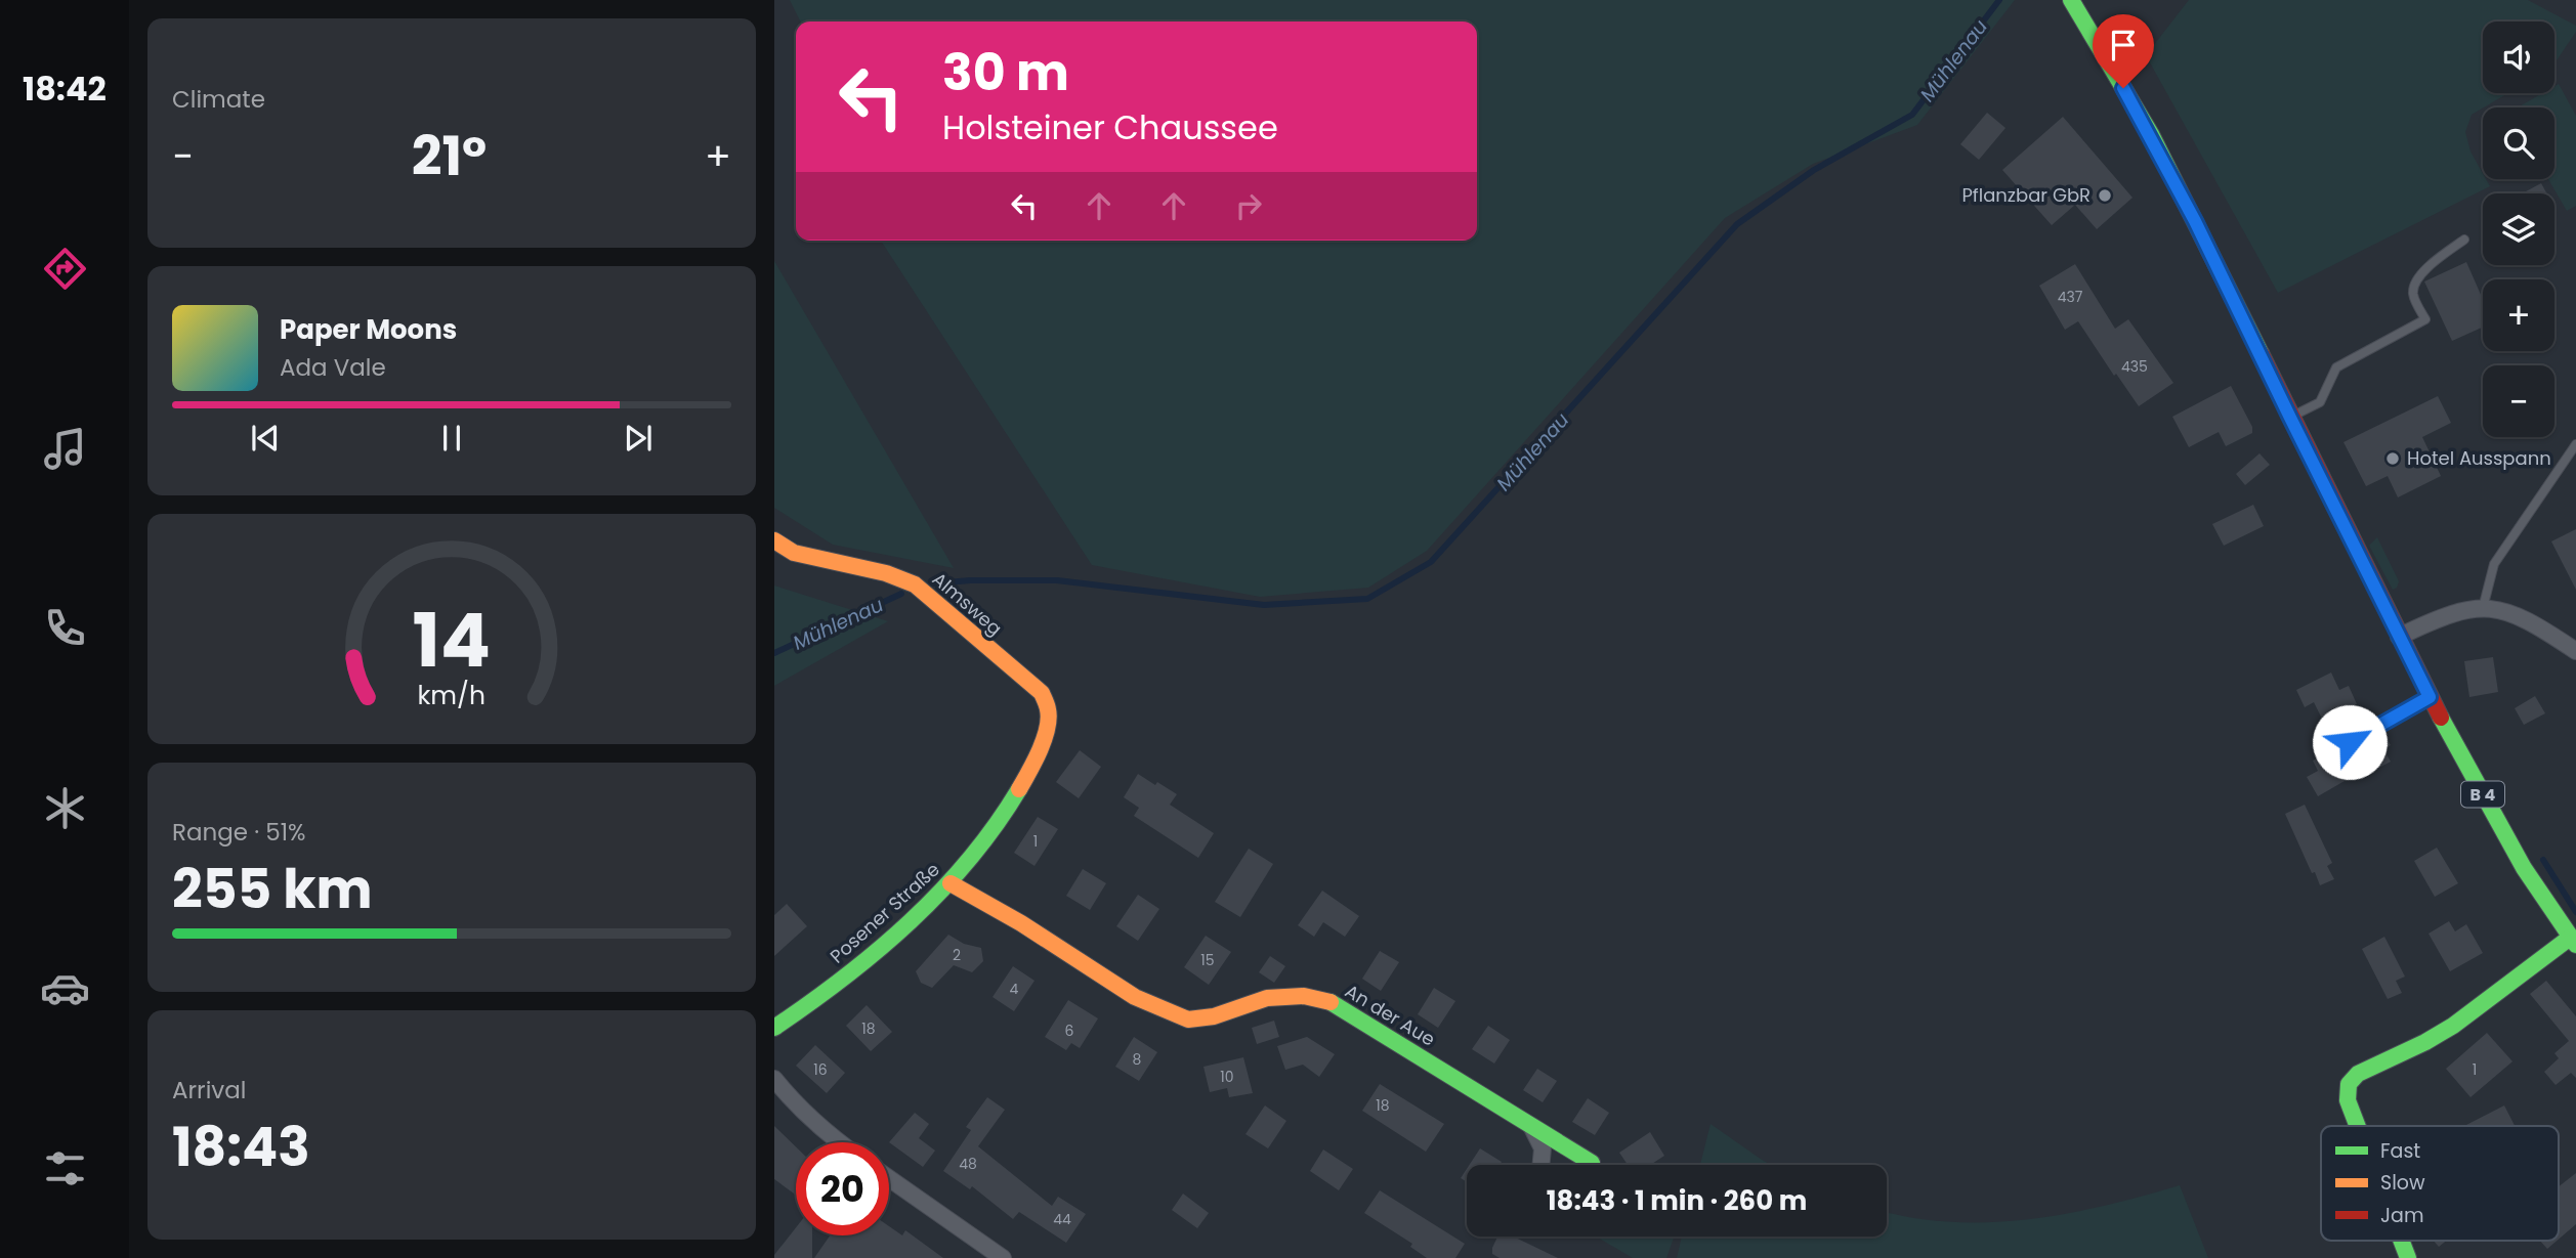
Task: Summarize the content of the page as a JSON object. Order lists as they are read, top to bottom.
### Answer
{
  "streets": {
    "street": [
      "Almsweg",
      "B 4",
      "Posener Straße",
      "An der Aue"
    ]
  },
  "crossings": [
    ["Almsweg", "Posener Straße"],
    ["Posener Straße", "An der Aue"]
  ],
  "water": ["Mühlenau"],
  "places": ["Pflanzbar GbR", "Hotel Ausspann"],
  "house_numbers": [
    "437",
    "435",
    "1",
    "2",
    "15",
    "4",
    "18",
    "6",
    "8",
    "16",
    "1",
    "10",
    "18",
    "48",
    "44"
  ],
  "legend": ["Fast", "Slow", "Jam"],
  "page": {
    "tabs": "18:42",
    "tile": [
      "Climate",
      ["Range · 51%", "255 km"],
      ["Arrival", "18:43"]
    ],
    "map_buttons": ["+", "−"],
    "turn": ["30 m", "Holsteiner Chaussee"],
    "heat": ["−", "21°", "+"],
    "song": ["Paper Moons", "Ada Vale"],
    "limit": "20",
    "trip": "18:43 · 1 min · 260 m",
    "gauge": ["14", "km/h"]
  }
}
